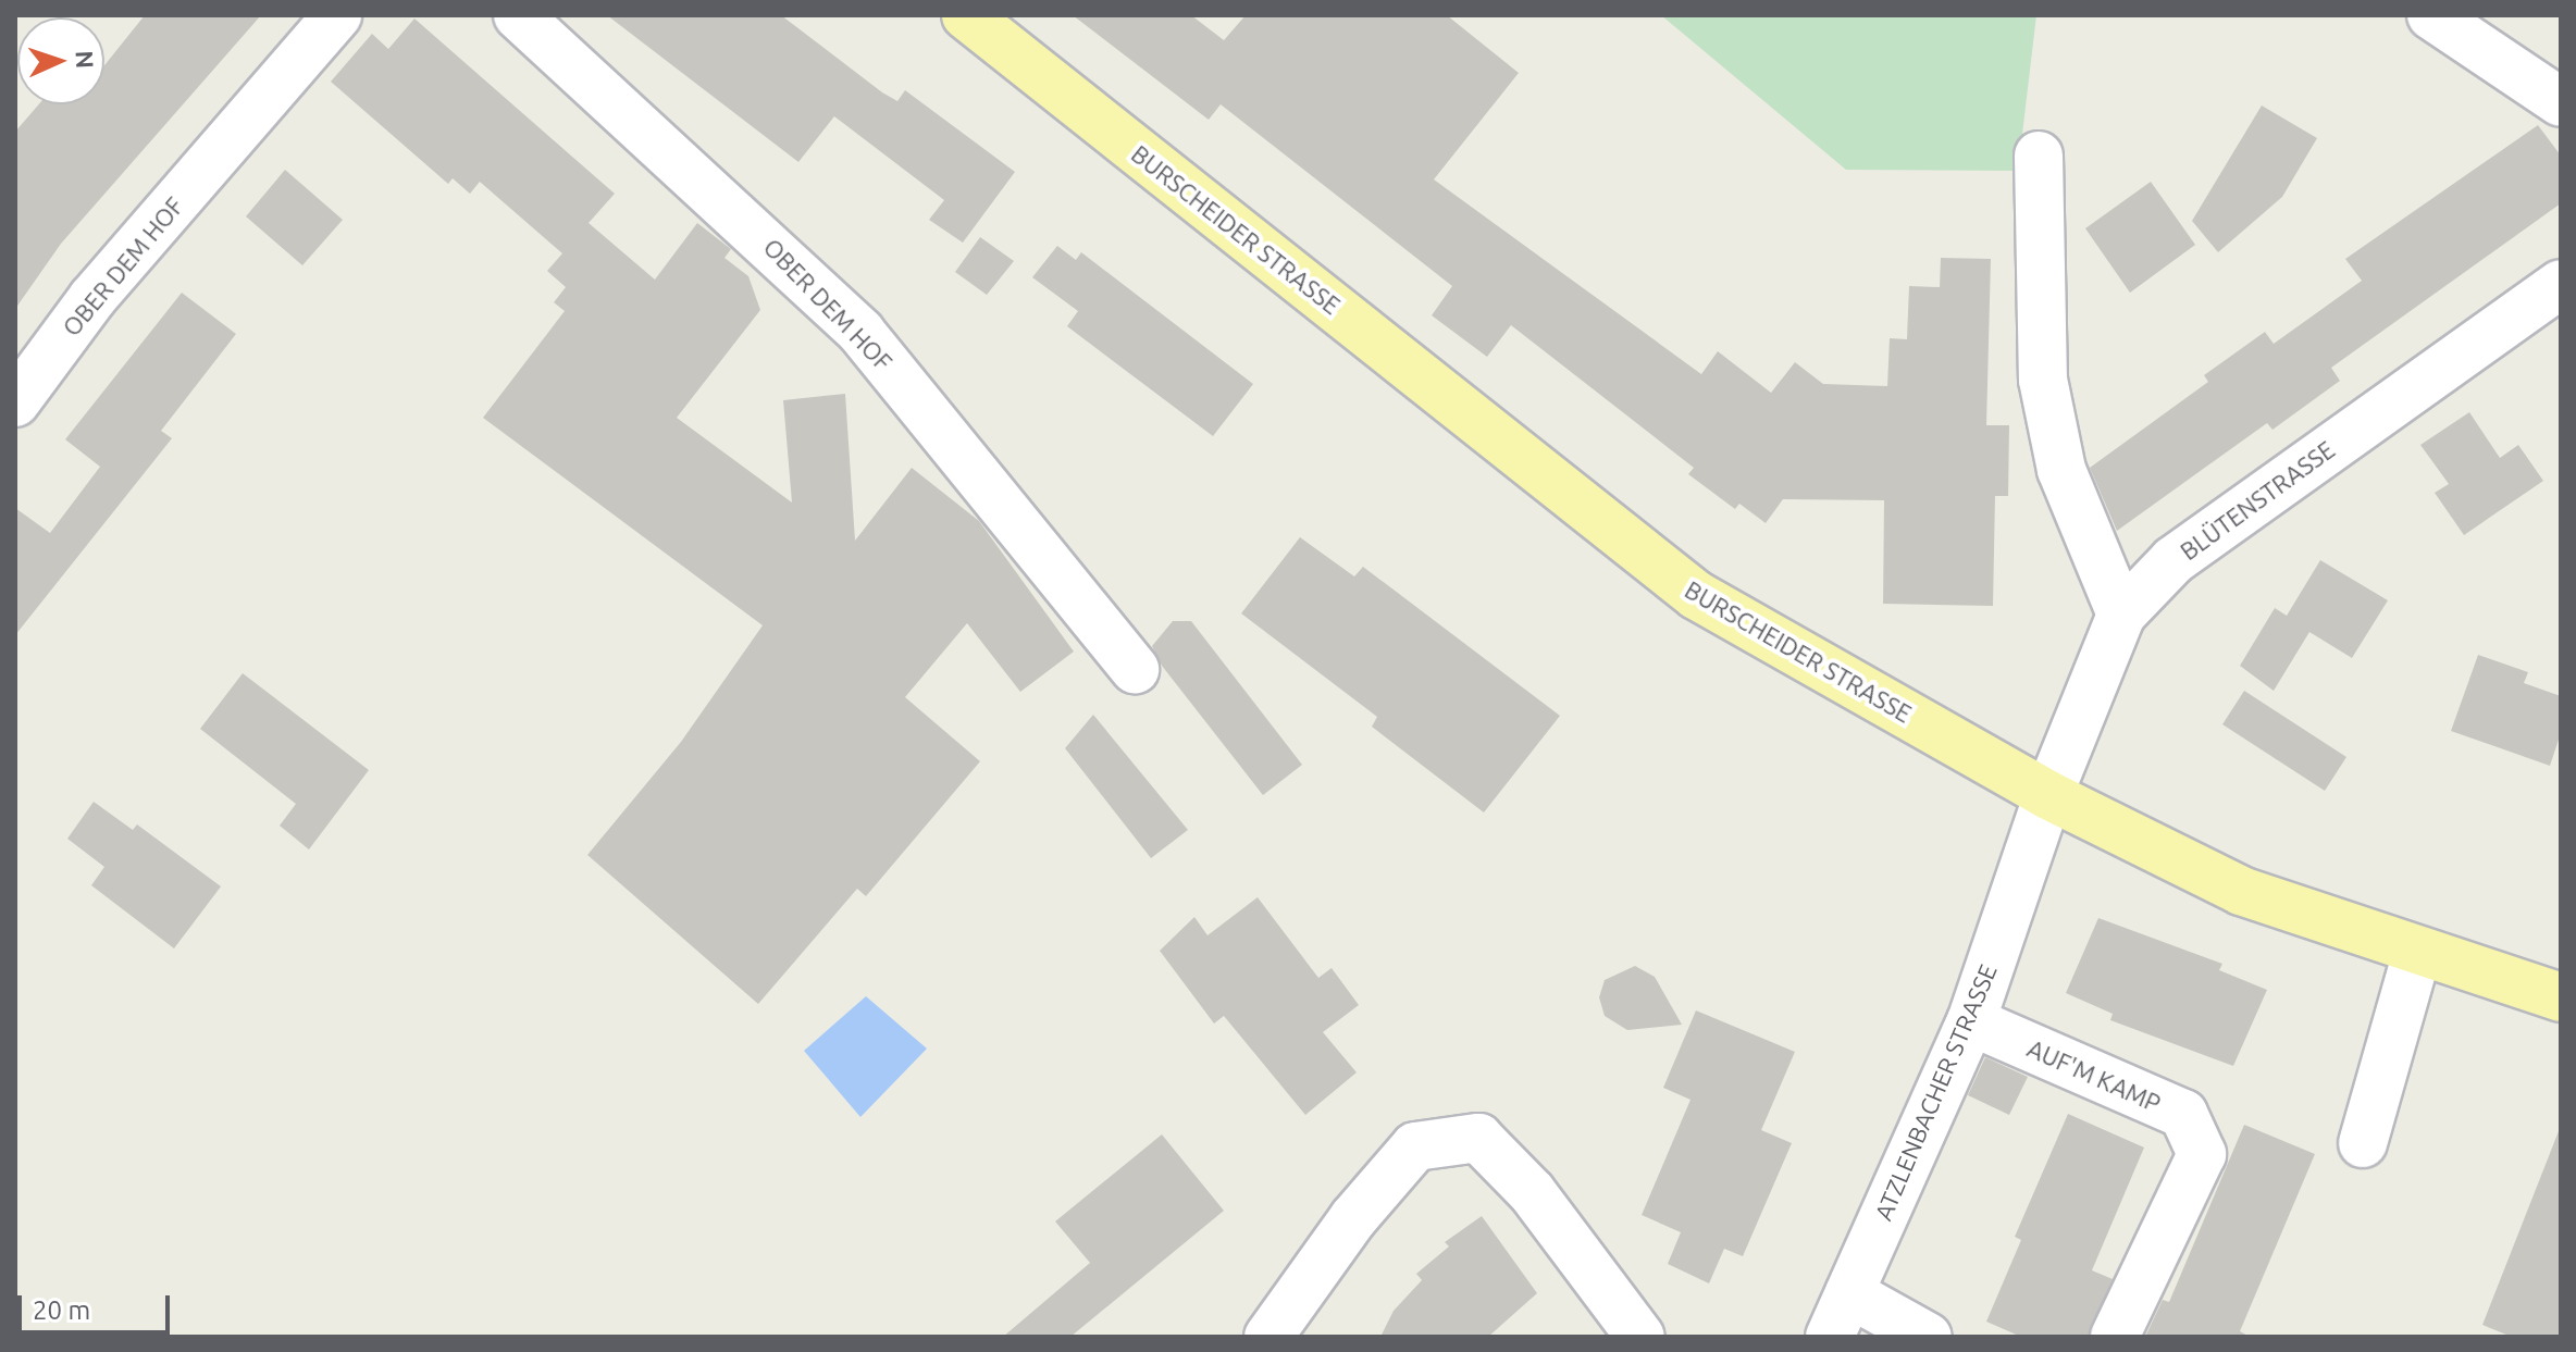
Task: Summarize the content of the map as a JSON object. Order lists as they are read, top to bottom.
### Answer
{
  "streets": {
    "main road": ["BURSCHEIDER STRASSE"],
    "street": [
      "OBER DEM HOF",
      "BLÜTENSTRASSE",
      "AUF'M KAMP",
      "ATZLENBACHER STRASSE"
    ]
  },
  "crossings": [
    ["BURSCHEIDER STRASSE", "BLÜTENSTRASSE"],
    ["BURSCHEIDER STRASSE", "ATZLENBACHER STRASSE"],
    ["BLÜTENSTRASSE", "ATZLENBACHER STRASSE"],
    ["AUF'M KAMP", "ATZLENBACHER STRASSE"]
  ],
  "scale_bar": "20 m",
  "north": "right"
}
